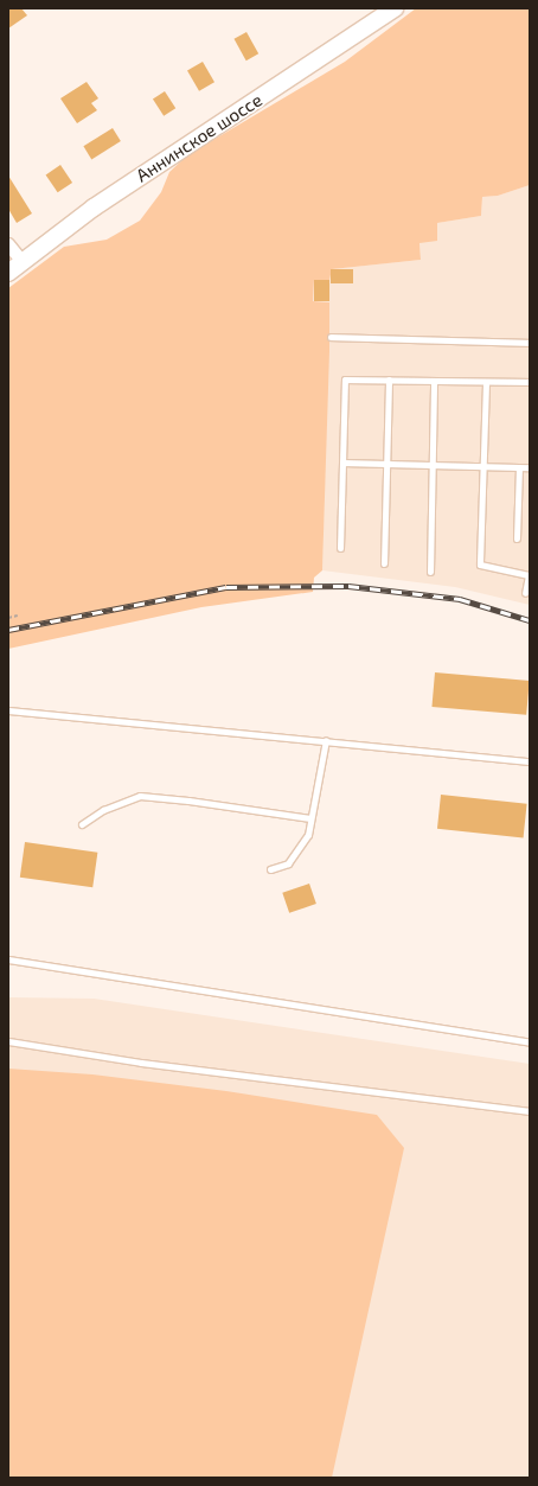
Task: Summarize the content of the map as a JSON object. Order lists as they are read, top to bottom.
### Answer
{
  "streets": {
    "main road": ["Аннинское шоссе"]
  }
}
